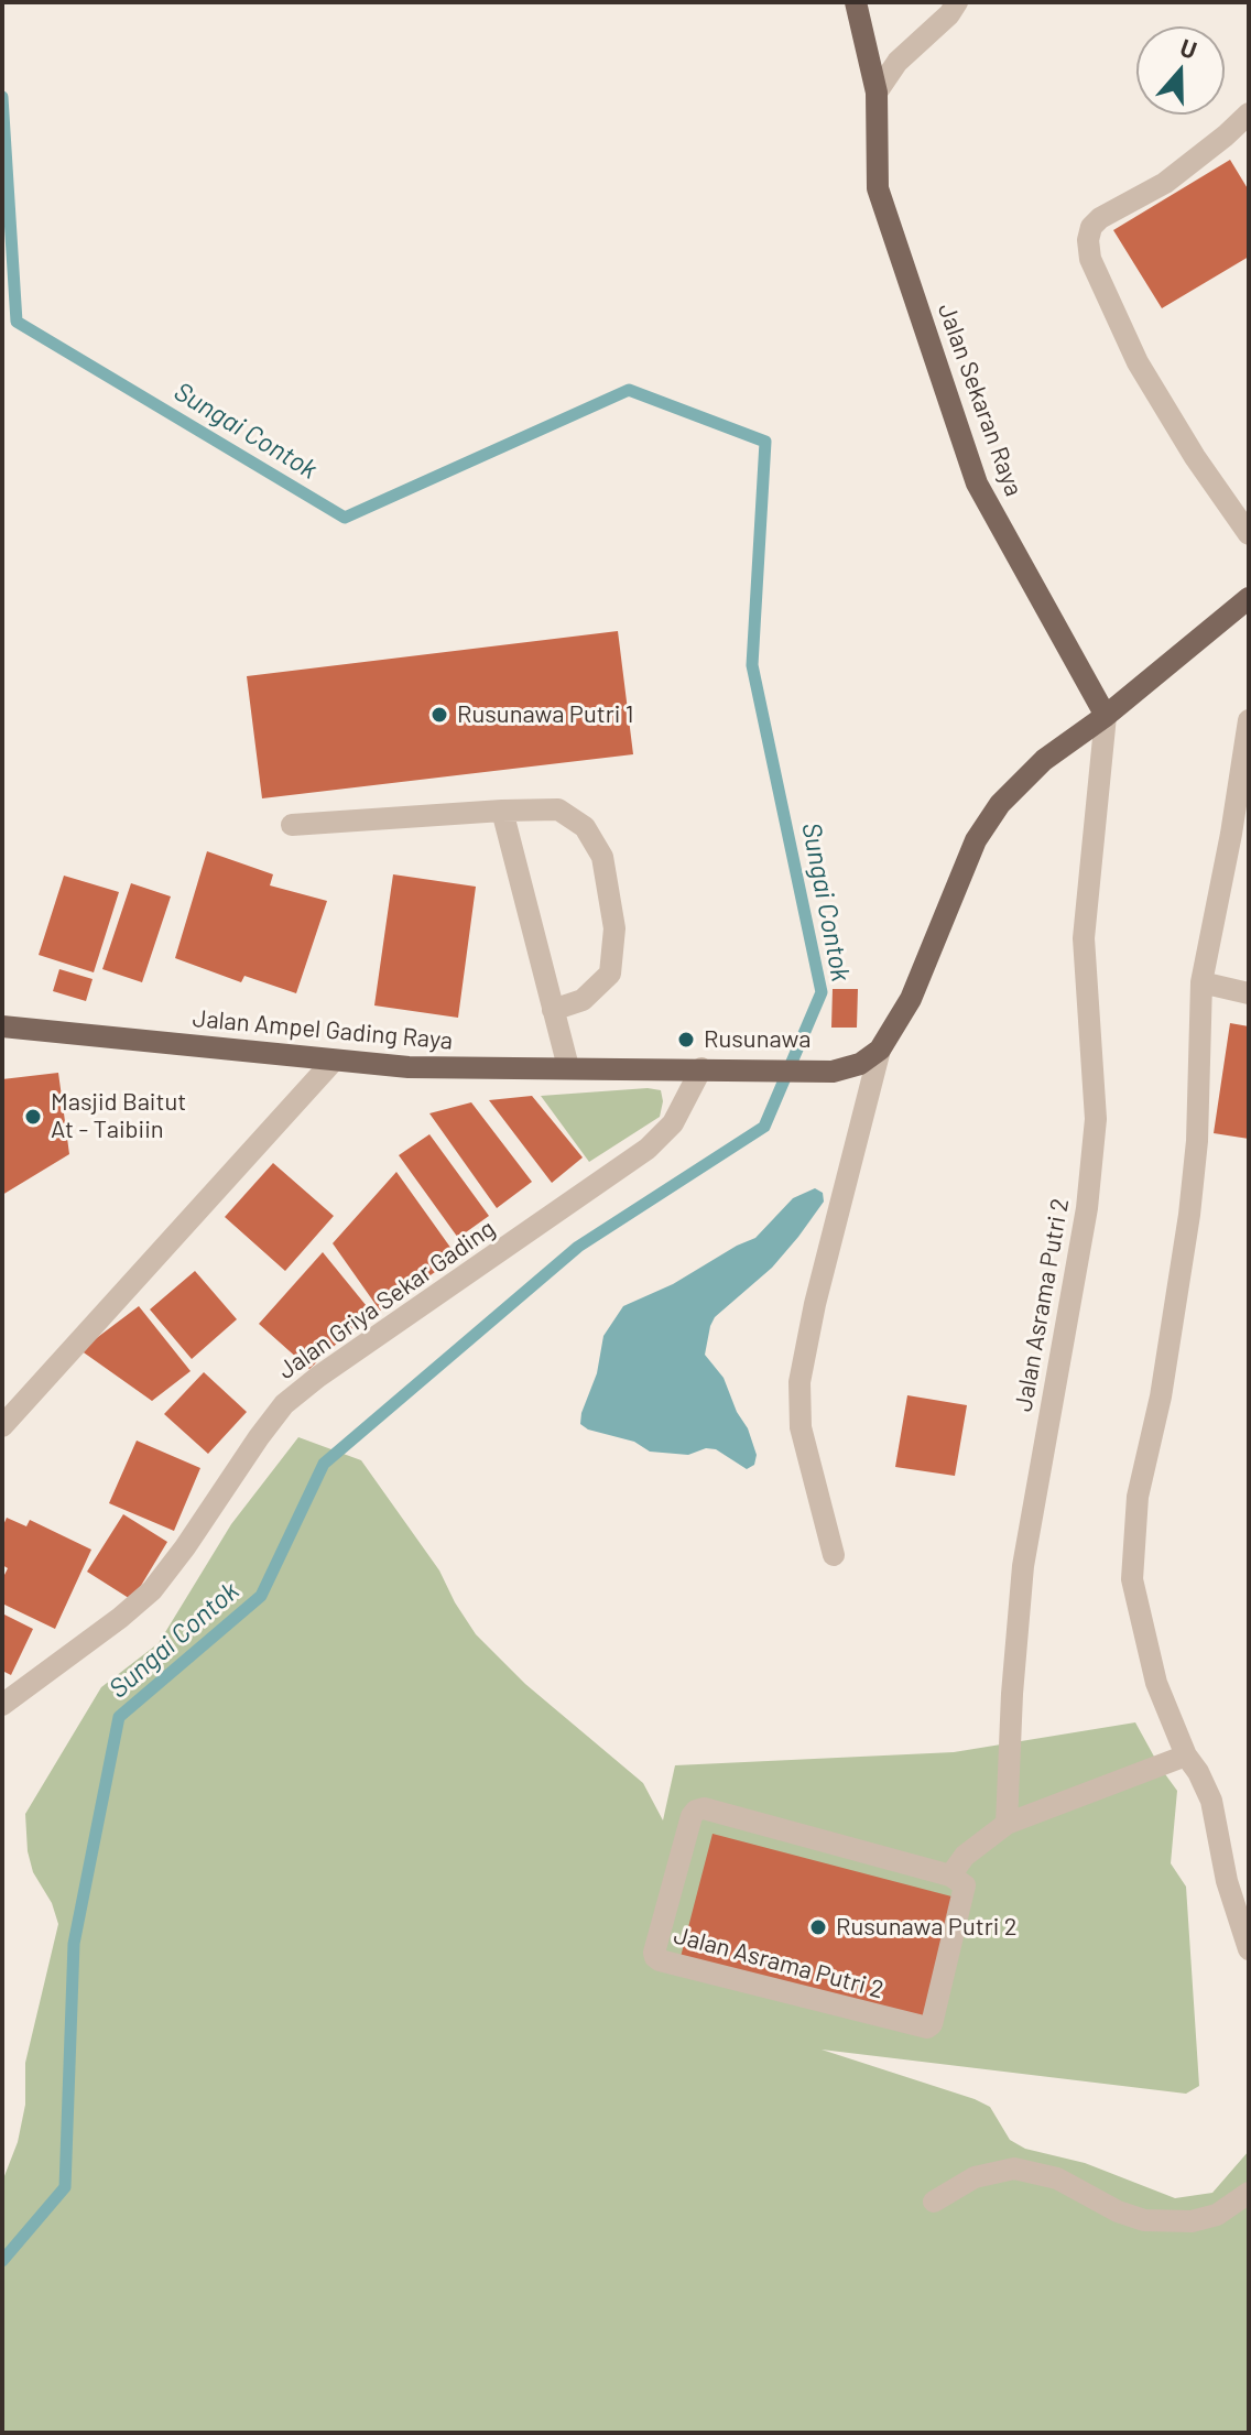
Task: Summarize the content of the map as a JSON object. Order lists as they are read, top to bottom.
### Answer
{
  "streets": {
    "main road": ["Jalan Sekaran Raya", "Jalan Ampel Gading Raya"],
    "street": ["Jalan Griya Sekar Gading", "Jalan Asrama Putri 2"]
  },
  "crossings": [
    ["Jalan Sekaran Raya", "Jalan Asrama Putri 2"],
    ["Jalan Ampel Gading Raya", "Jalan Griya Sekar Gading"]
  ],
  "water": ["Sungai Contok"],
  "places": [
    "Rusunawa Putri 1",
    "Rusunawa",
    "Masjid Baitut At - Taibiin",
    "Rusunawa Putri 2"
  ],
  "north": "top"
}
